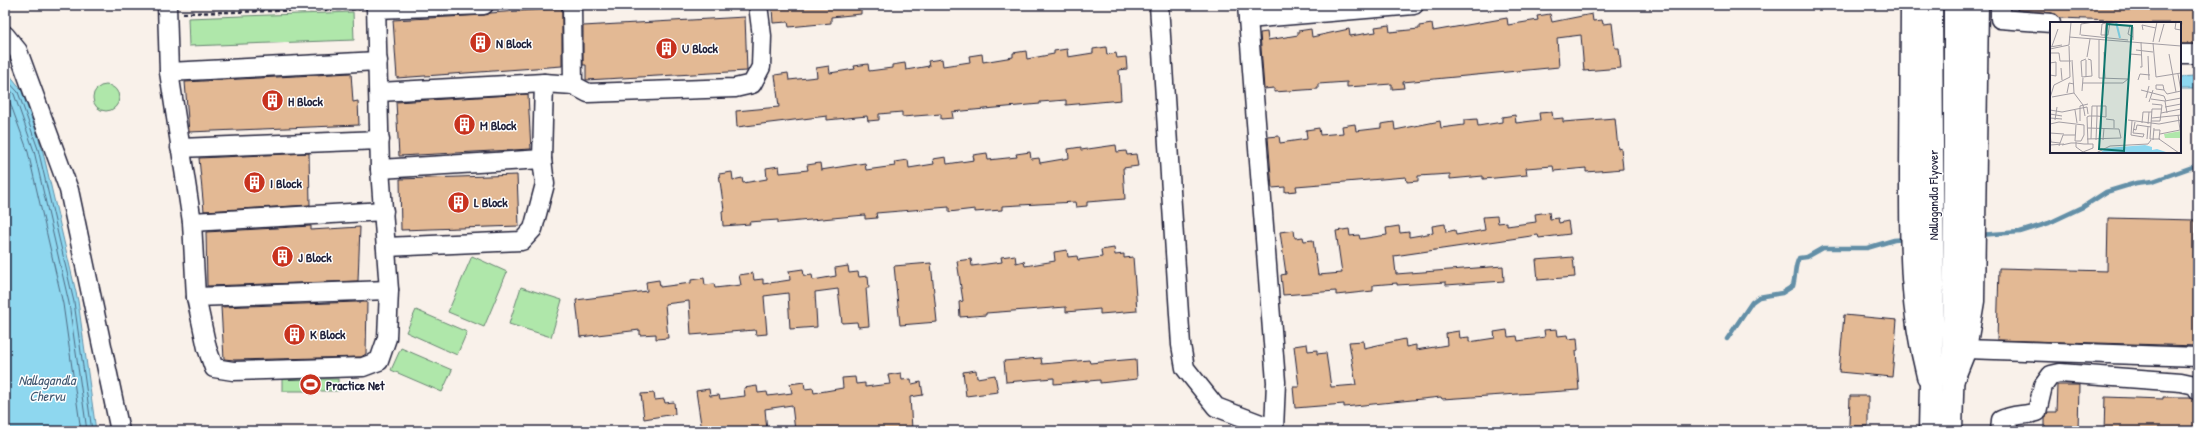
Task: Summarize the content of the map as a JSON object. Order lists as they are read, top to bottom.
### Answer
{
  "streets": {
    "main road": ["Nallagandla Flyover"]
  },
  "water": ["Nallagandla Chervu"],
  "places": {
    "building": [
      "N Block",
      "U Block",
      "H Block",
      "M Block",
      "I Block",
      "L Block",
      "J Block",
      "K Block"
    ],
    "sports": ["Practice Net"]
  }
}
